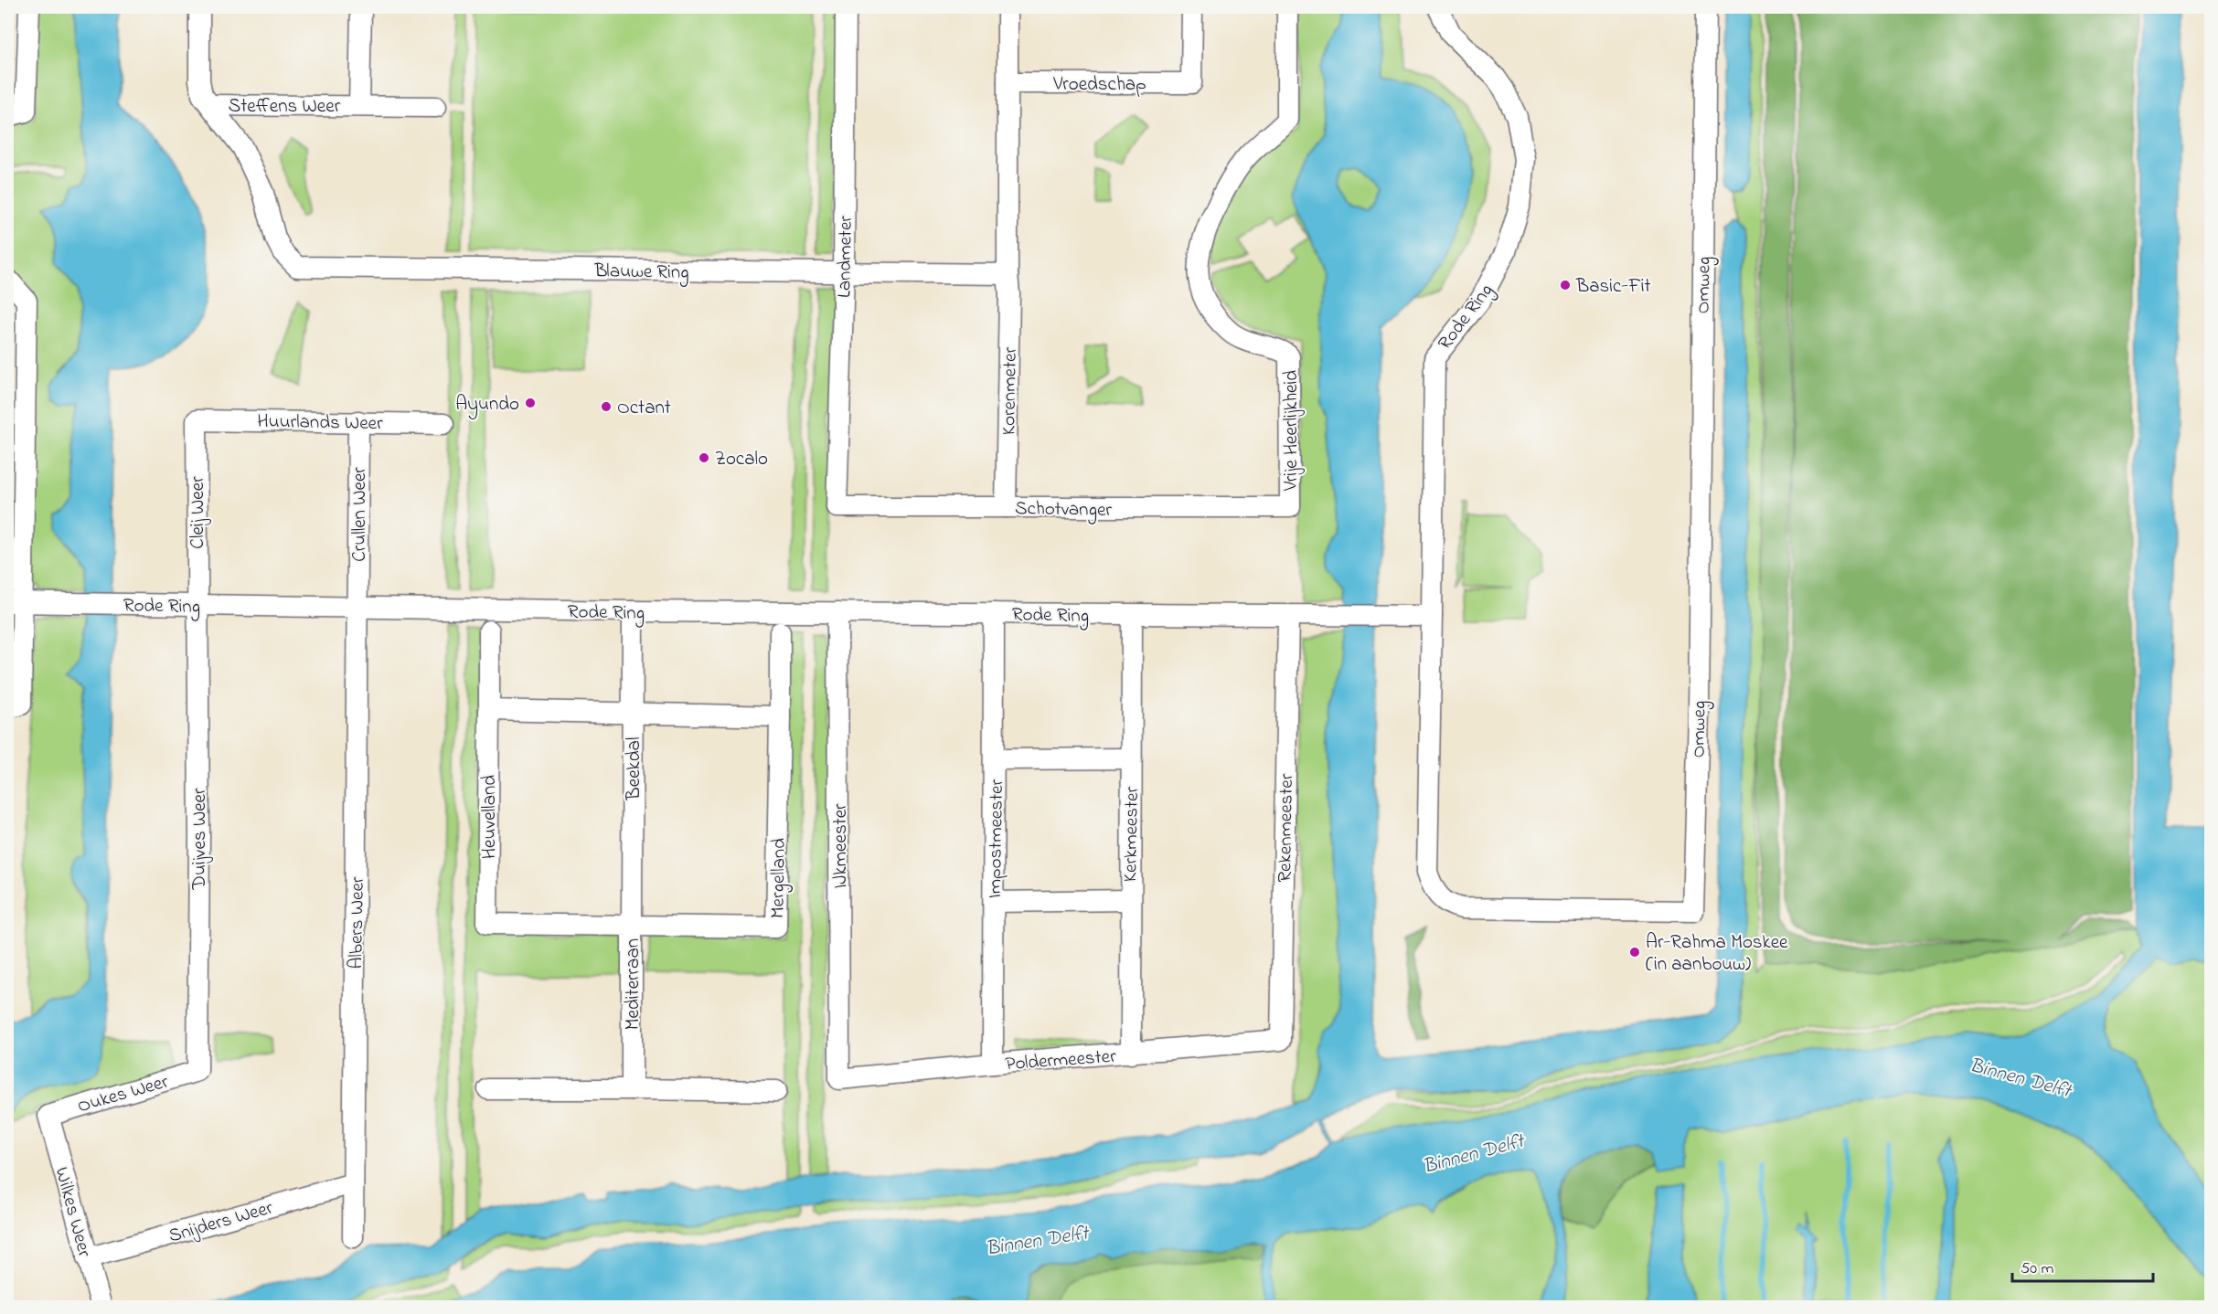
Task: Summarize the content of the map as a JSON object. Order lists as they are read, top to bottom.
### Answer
{
  "streets": {
    "street": [
      "Vroedschap",
      "Steffens Weer",
      "Landmeter",
      "Blauwe Ring",
      "Omweg",
      "Rode Ring",
      "Korenmeter",
      "Huurlands Weer",
      "Vrije Heerlijkheid",
      "Schotvanger",
      "Cleij Weer",
      "Crullen Weer",
      "Beekdal",
      "Heuvelland",
      "Rekenmeester",
      "Kerkmeester",
      "Duijves Weer",
      "Impostmeester",
      "IJkmeester",
      "Mergelland",
      "Albers Weer",
      "Mediterraan",
      "Poldermeester",
      "Oukes Weer",
      "Wilkes Weer",
      "Snijders Weer"
    ]
  },
  "crossings": [
    ["Steffens Weer", "Blauwe Ring"],
    ["Landmeter", "Blauwe Ring"],
    ["Landmeter", "Schotvanger"],
    ["Blauwe Ring", "Korenmeter"],
    ["Omweg", "Rode Ring"],
    ["Rode Ring", "Cleij Weer"],
    ["Rode Ring", "Crullen Weer"],
    ["Rode Ring", "Beekdal"],
    ["Rode Ring", "Rekenmeester"],
    ["Rode Ring", "Kerkmeester"],
    ["Rode Ring", "Duijves Weer"],
    ["Rode Ring", "Impostmeester"],
    ["Rode Ring", "IJkmeester"],
    ["Rode Ring", "Albers Weer"],
    ["Korenmeter", "Schotvanger"],
    ["Huurlands Weer", "Cleij Weer"],
    ["Huurlands Weer", "Crullen Weer"],
    ["Vrije Heerlijkheid", "Schotvanger"],
    ["Cleij Weer", "Duijves Weer"],
    ["Crullen Weer", "Albers Weer"],
    ["Beekdal", "Mergelland"],
    ["Beekdal", "Mediterraan"],
    ["Heuvelland", "Mediterraan"],
    ["Rekenmeester", "Poldermeester"],
    ["Kerkmeester", "Poldermeester"],
    ["Duijves Weer", "Oukes Weer"],
    ["Impostmeester", "Poldermeester"],
    ["IJkmeester", "Poldermeester"],
    ["Mergelland", "Mediterraan"],
    ["Albers Weer", "Snijders Weer"],
    ["Oukes Weer", "Wilkes Weer"],
    ["Wilkes Weer", "Snijders Weer"]
  ],
  "water": ["Binnen Delft"],
  "places": [
    "Basic-Fit",
    "Ayundo",
    "Octant",
    "Zocalo",
    "Ar-Rahma Moskee (in aanbouw)"
  ],
  "scale_bar": "50 m"
}
